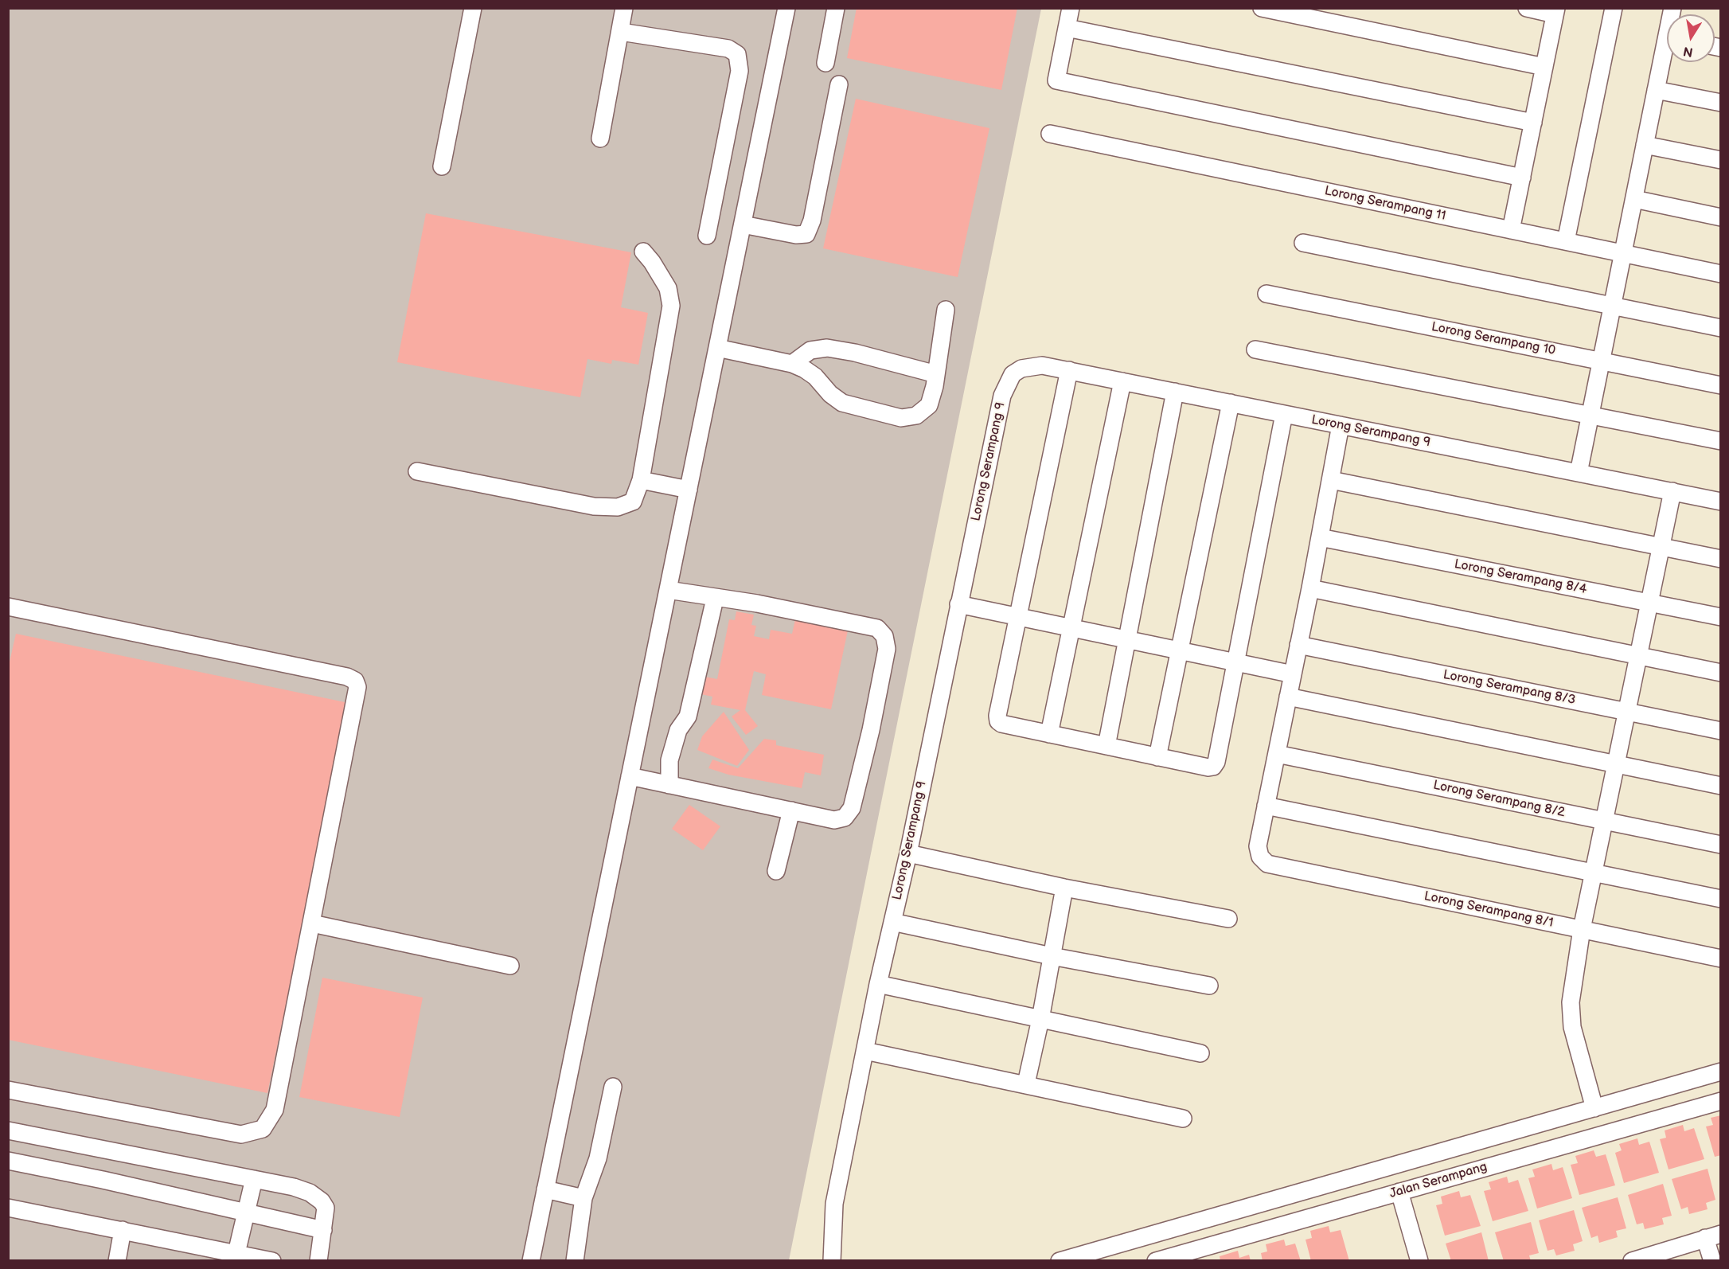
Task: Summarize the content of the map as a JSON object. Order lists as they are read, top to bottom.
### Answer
{
  "streets": {
    "street": [
      "Lorong Serampang 11",
      "Lorong Serampang 10",
      "Lorong Serampang 9",
      "Lorong Serampang 8/4",
      "Lorong Serampang 8/3",
      "Lorong Serampang 8/2",
      "Lorong Serampang 8/1",
      "Jalan Serampang"
    ]
  },
  "north": "bottom"
}
